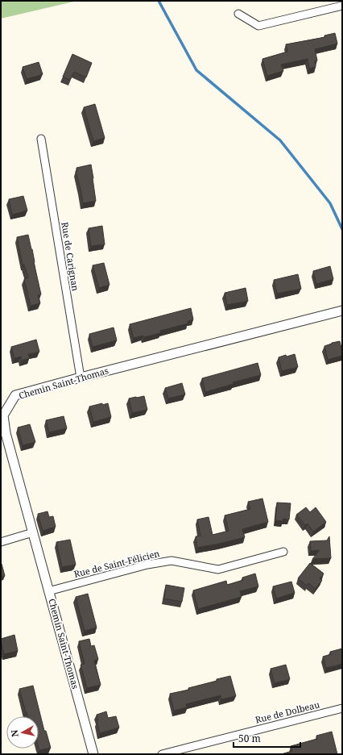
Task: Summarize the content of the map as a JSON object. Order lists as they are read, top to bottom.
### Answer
{
  "streets": {
    "street": [
      "Rue de Carignan",
      "Chemin Saint-Thomas",
      "Rue de Saint-Félicien",
      "Rue de Dolbeau"
    ]
  },
  "crossings": [
    ["Rue de Carignan", "Chemin Saint-Thomas"],
    ["Chemin Saint-Thomas", "Rue de Saint-Félicien"]
  ],
  "scale_bar": "50 m",
  "north": "left"
}
